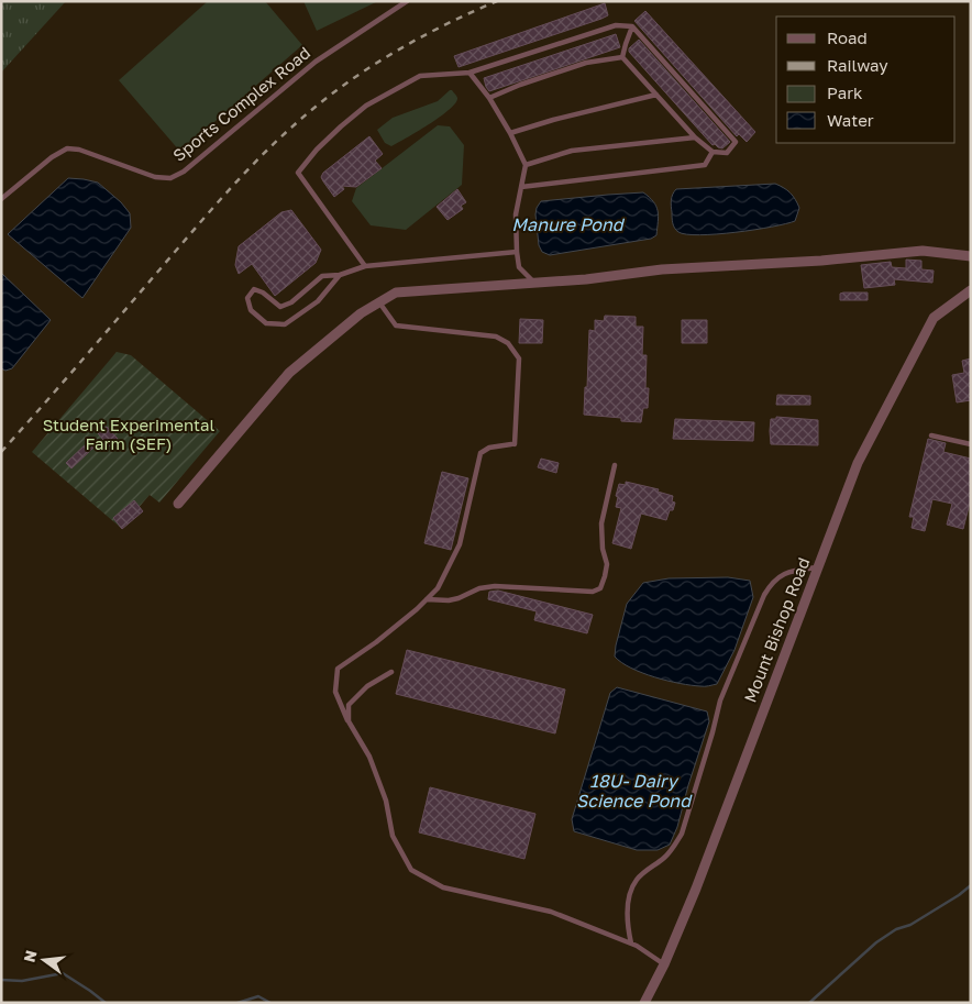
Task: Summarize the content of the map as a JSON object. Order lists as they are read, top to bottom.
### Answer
{
  "streets": {
    "street": ["Mount Bishop Road"],
    "lane": ["Sports Complex Road"]
  },
  "water": ["Manure Pond", "18U- Dairy Science Pond"],
  "parks": ["Student Experimental Farm (SEF)"],
  "legend": [
    "Road",
    "Railway",
    "Park",
    "Water"
  ],
  "north": "left"
}
